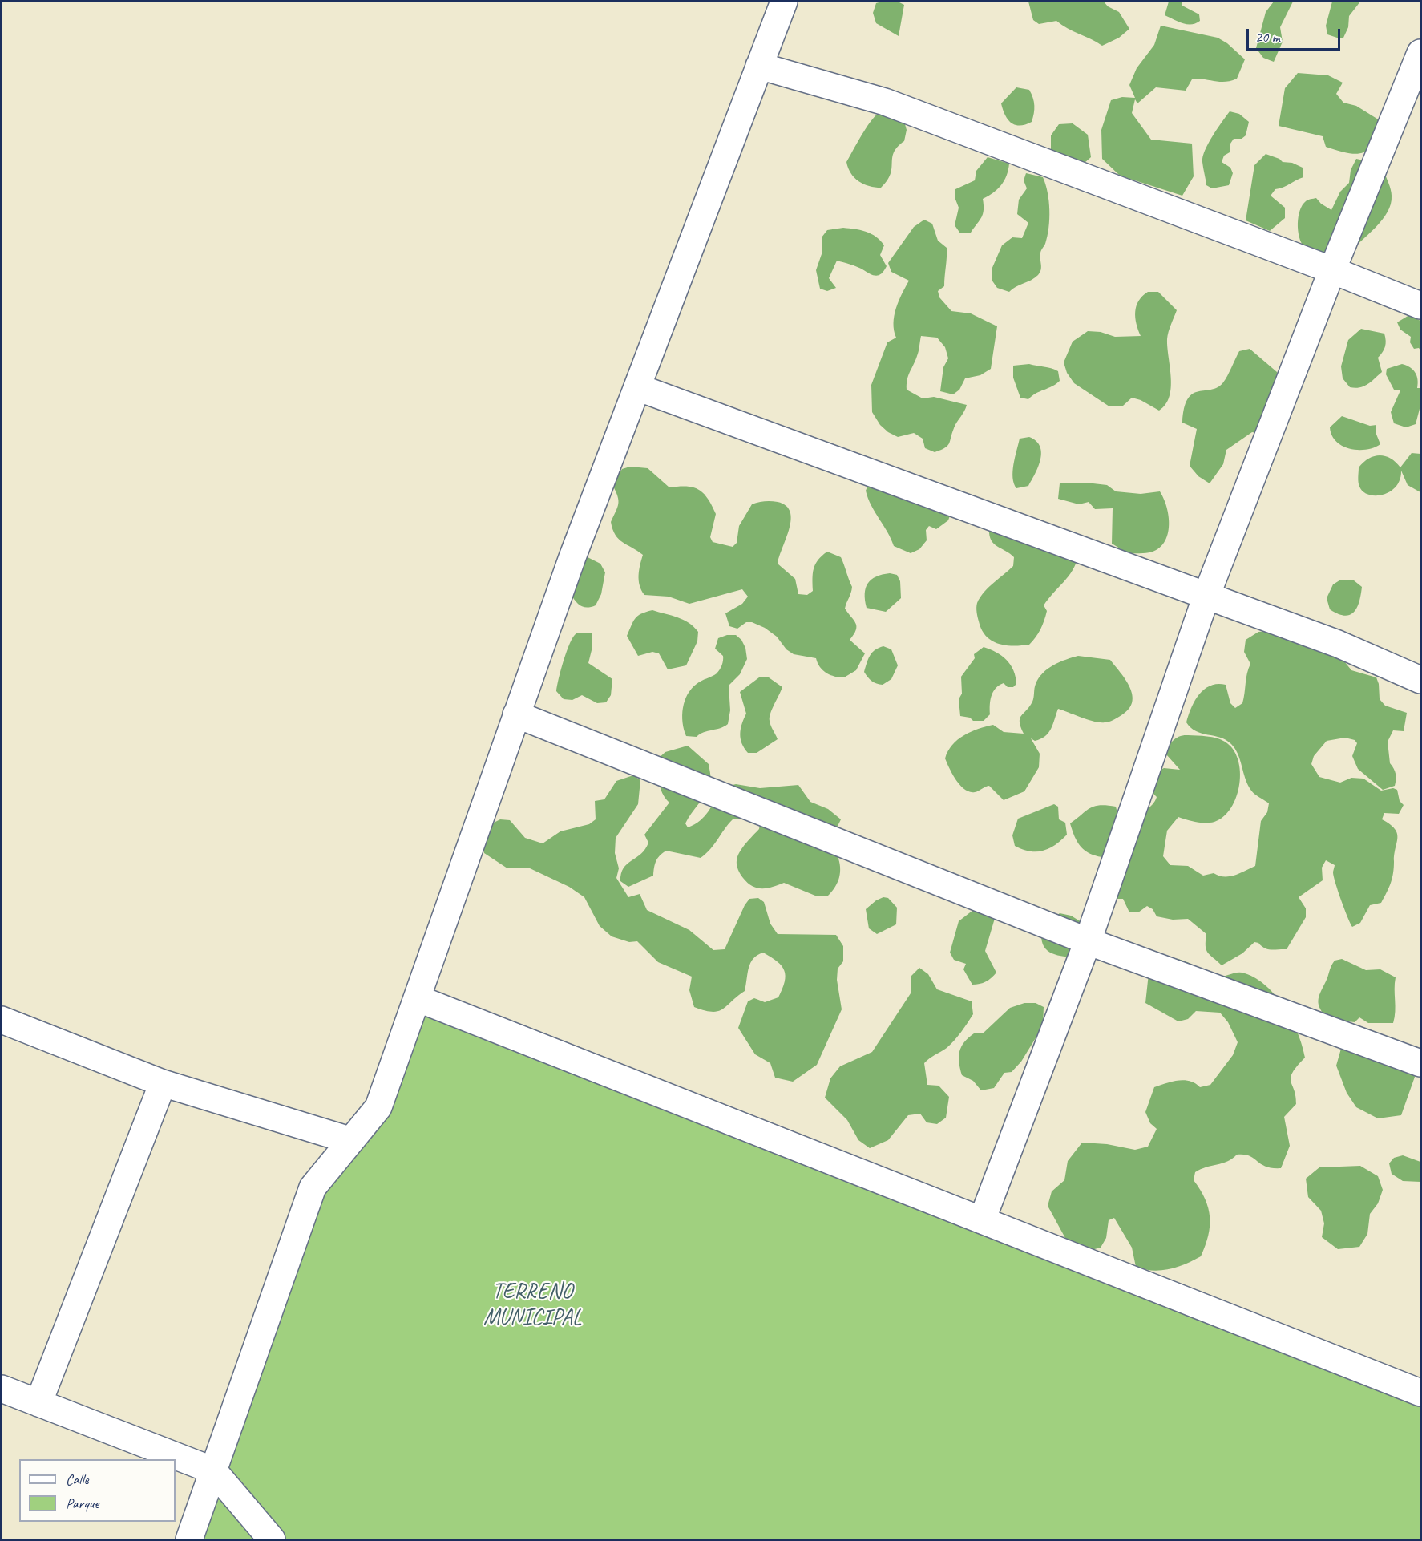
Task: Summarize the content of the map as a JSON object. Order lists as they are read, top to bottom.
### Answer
{
  "parks": ["TERRENO MUNICIPAL"],
  "legend": ["Calle", "Parque"],
  "scale_bar": "20 m"
}
